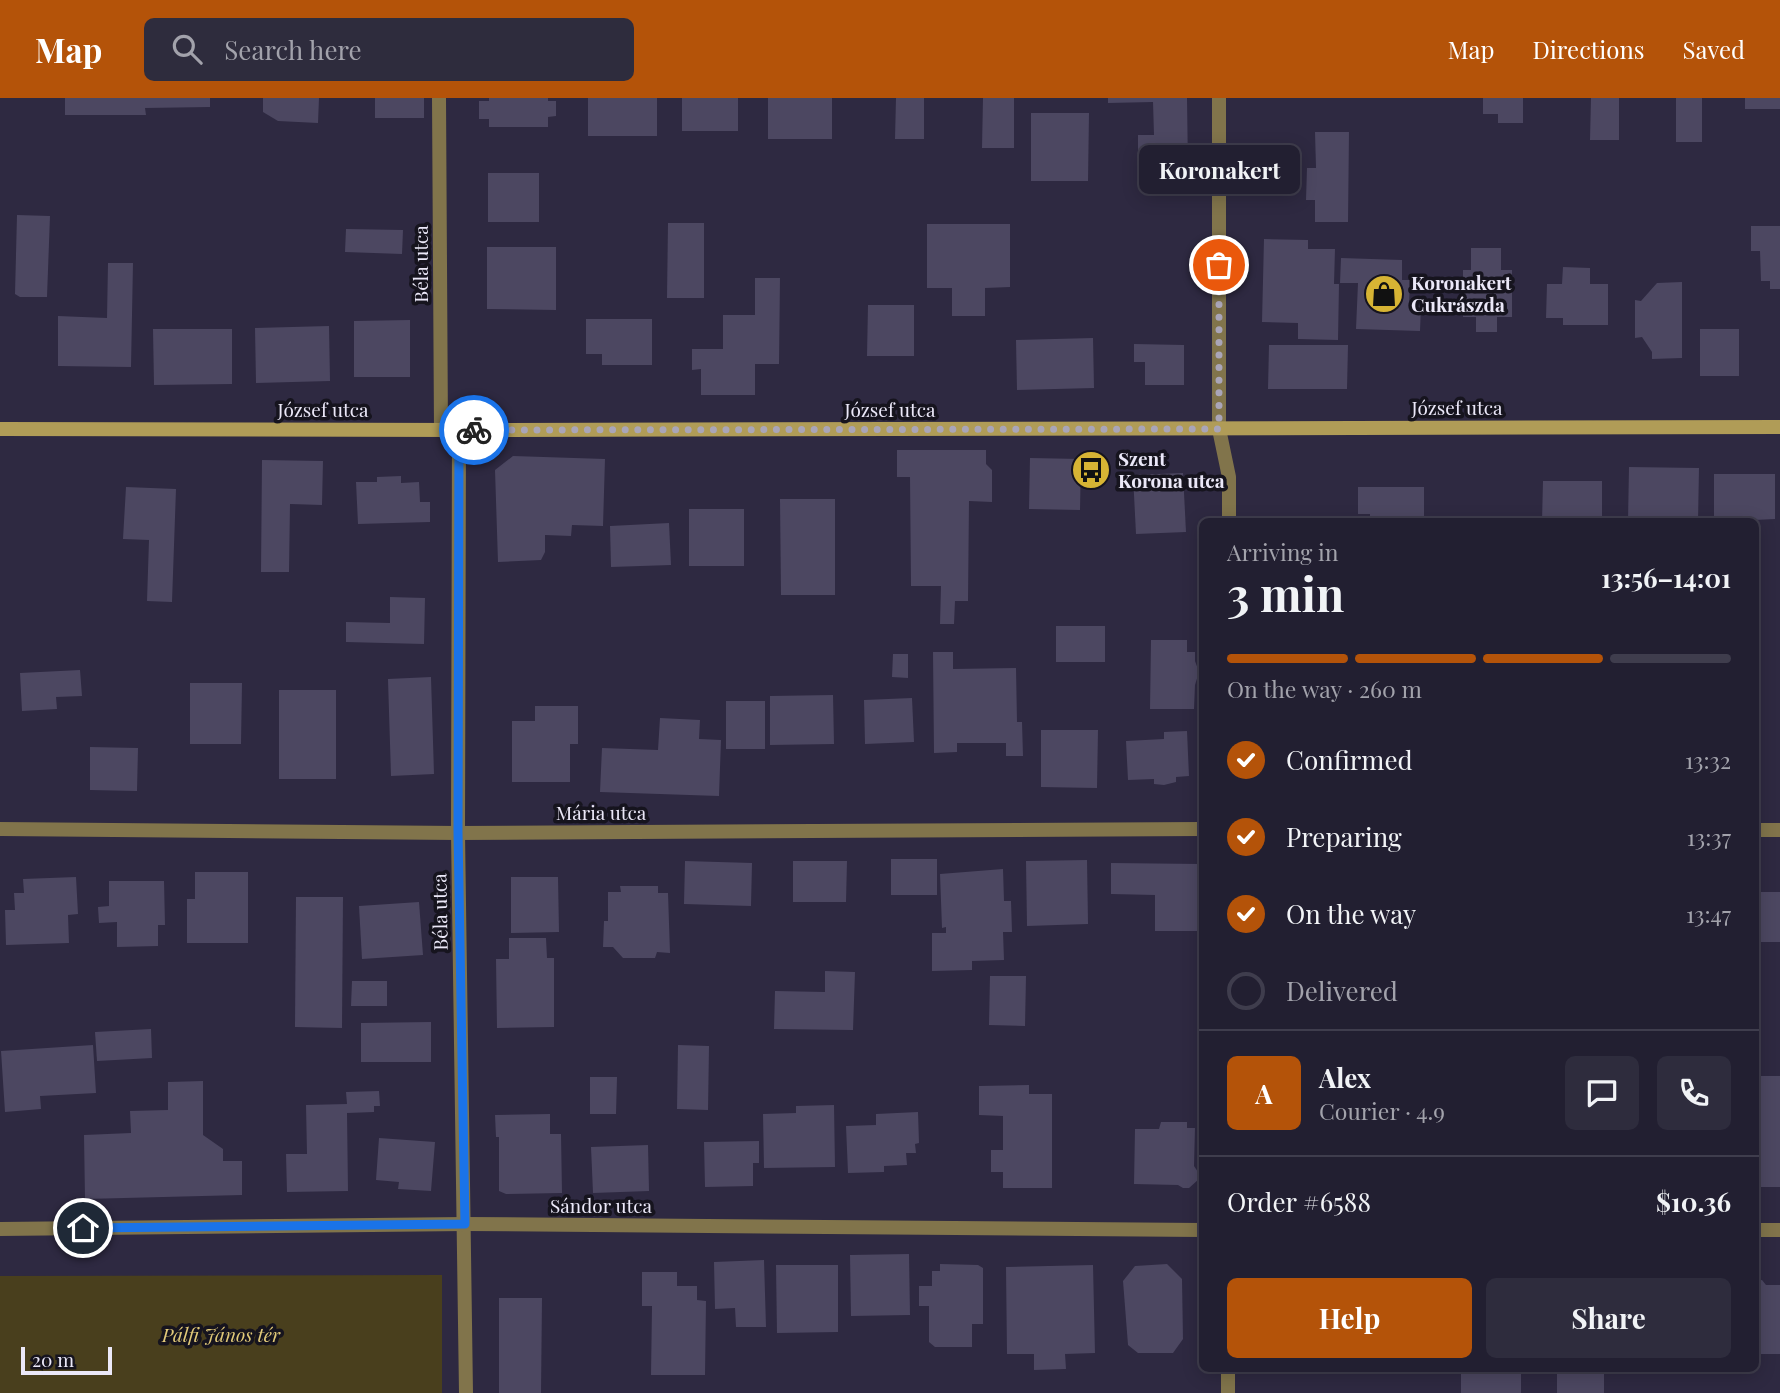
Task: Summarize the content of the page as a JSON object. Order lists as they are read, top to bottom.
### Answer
{
  "streets": {
    "street": [
      "Béla utca",
      "József utca",
      "Mária utca",
      "Sándor utca"
    ]
  },
  "crossings": [
    ["Béla utca", "József utca"],
    ["Béla utca", "Mária utca"],
    ["Béla utca", "Sándor utca"]
  ],
  "parks": ["Pálfi János tér"],
  "places": {
    "other": ["Koronakert"],
    "shop": ["Koronakert Cukrászda"],
    "bus stop": ["Szent Korona utca"]
  },
  "scale_bar": "20 m",
  "page": {
    "header": "Map",
    "search": "Search here",
    "nav": ["Map", "Directions", "Saved"],
    "bubble": "Koronakert",
    "heading": ["3 min", "Arriving in", "13:56–14:01"],
    "panel": [
      "Alex",
      "Courier · 4.9",
      "Order #6588",
      "$10.36"
    ],
    "bar": "On the way · 260 m",
    "list": [
      ["Confirmed", "13:32"],
      ["Preparing", "13:37"],
      ["On the way", "13:47"],
      "Delivered"
    ],
    "round": "A",
    "buttons": ["Help", "Share"],
    "scale": "20 m"
  }
}
